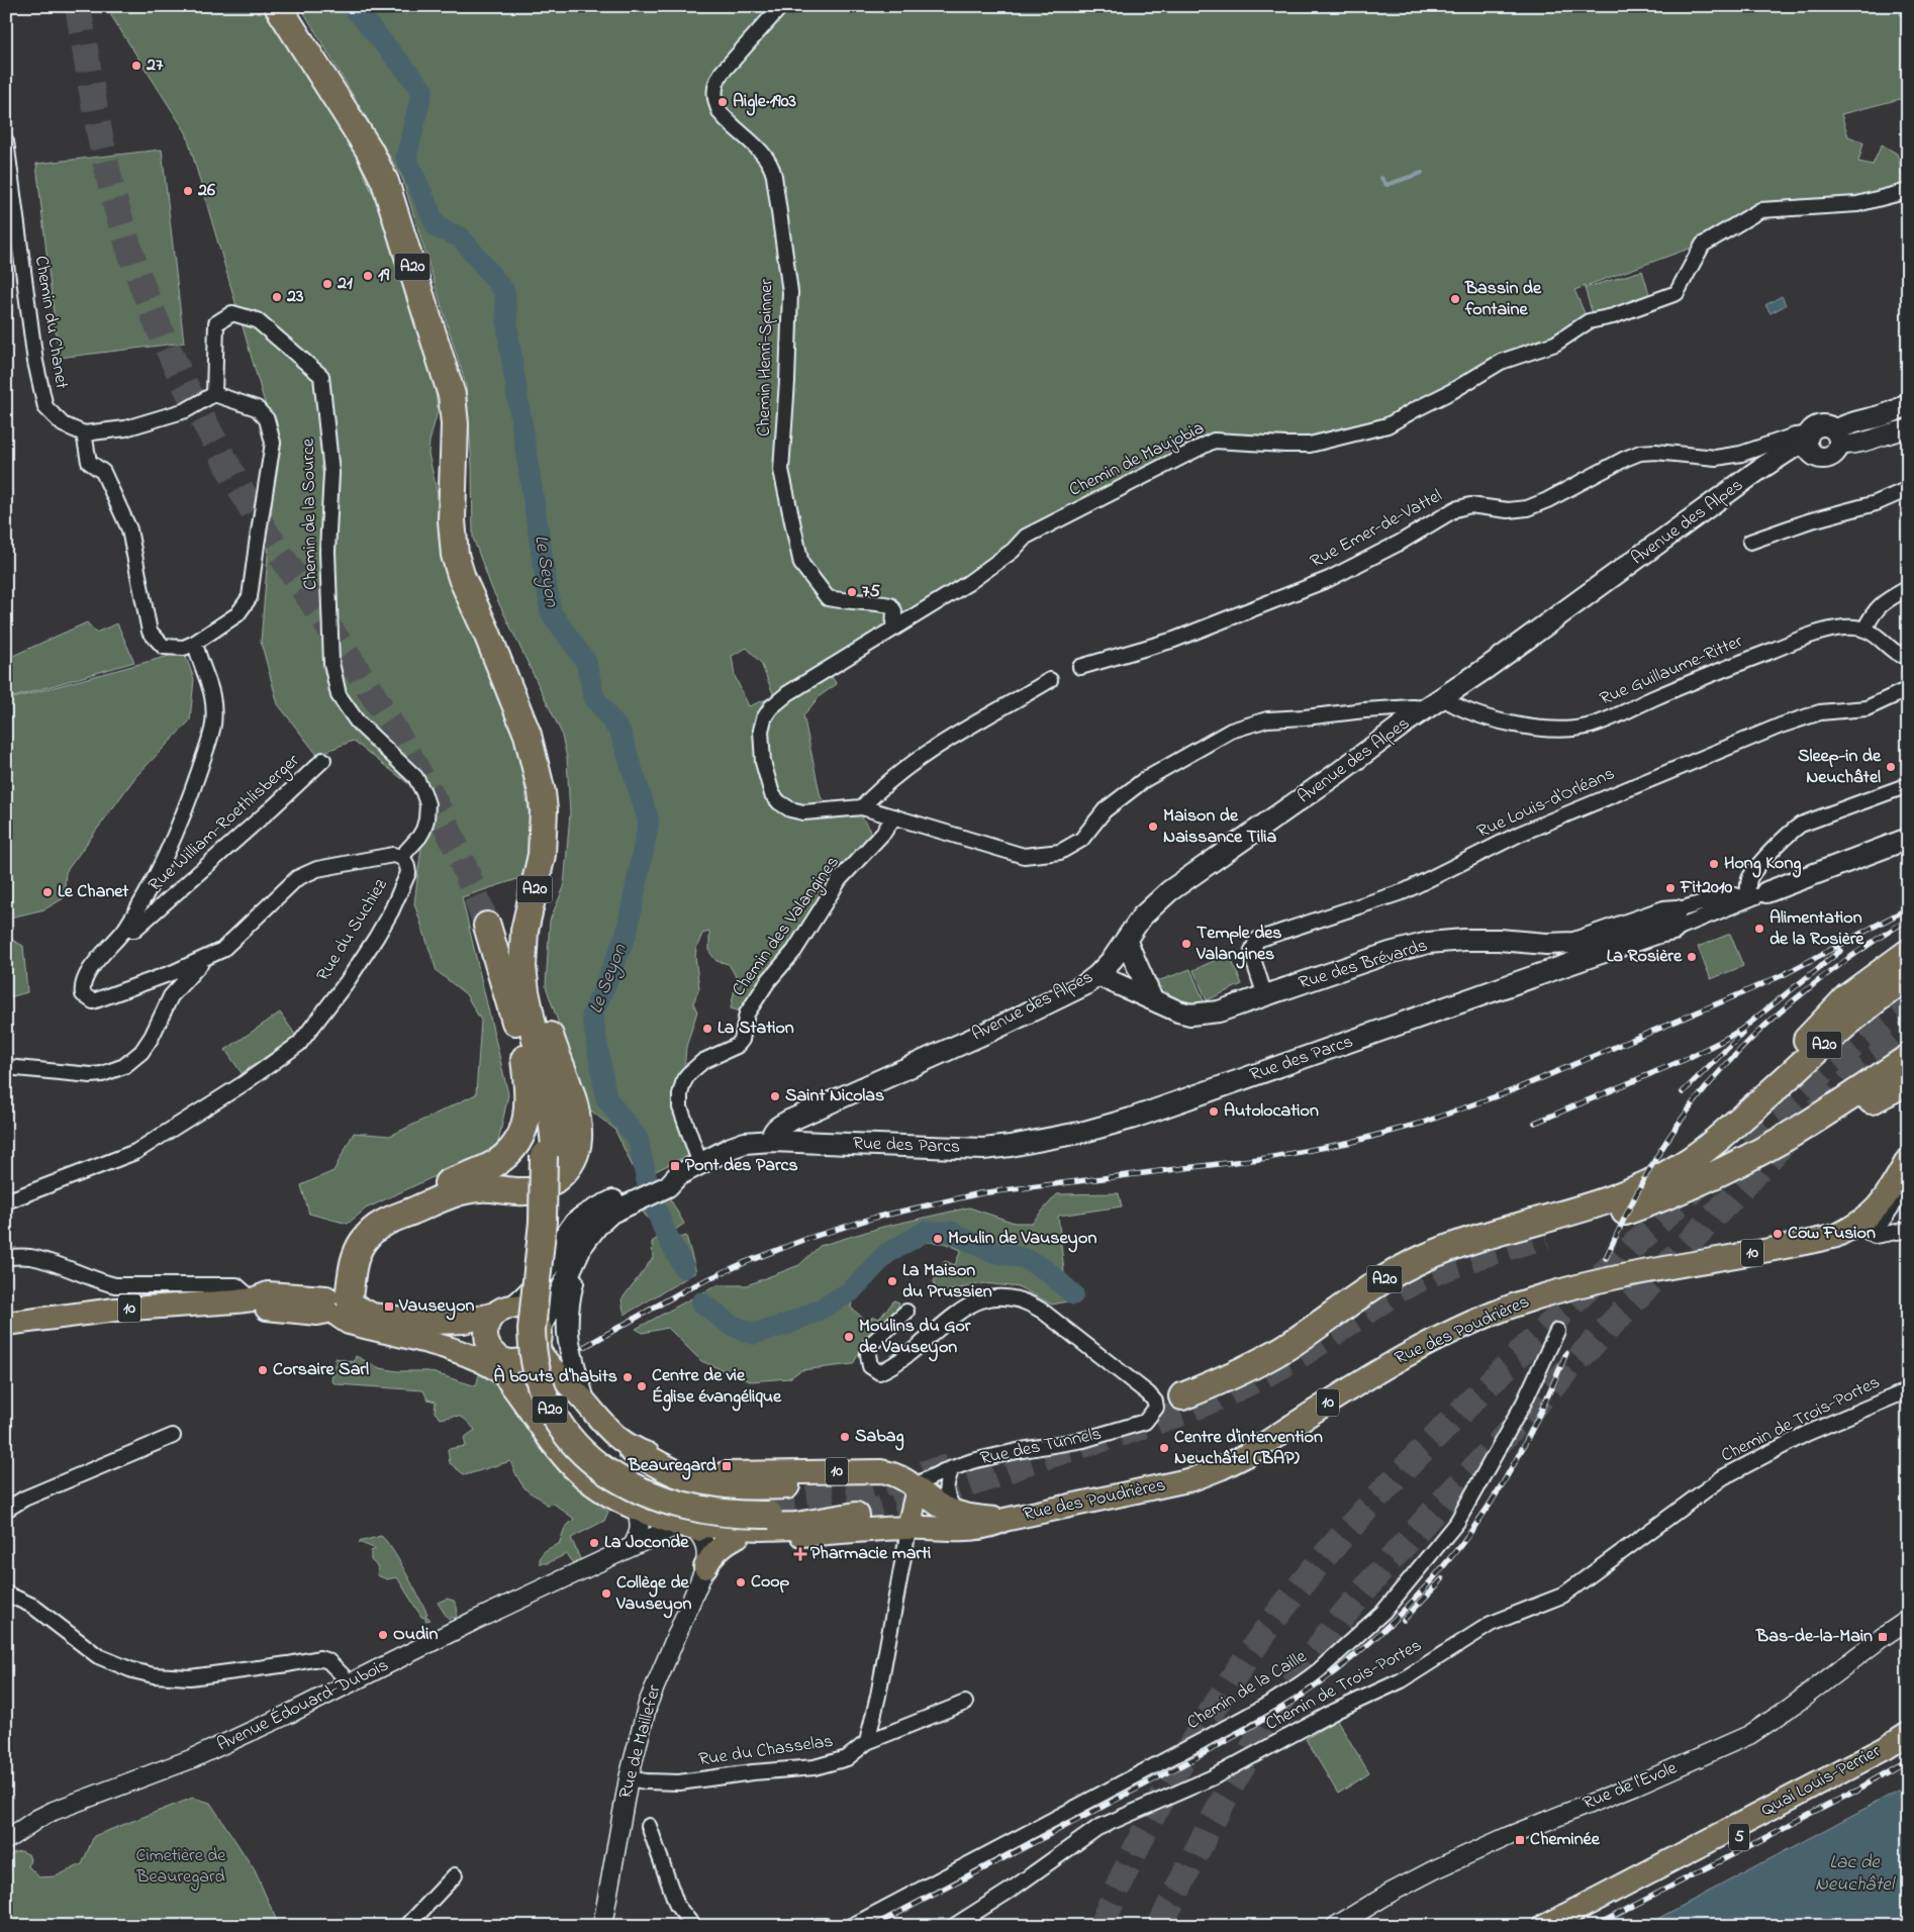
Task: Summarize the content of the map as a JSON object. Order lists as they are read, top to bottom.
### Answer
{
  "streets": {
    "highway": ["A20"],
    "main road": [
      "Avenue des Alpes",
      "Rue des Brévards",
      "Rue des Parcs",
      "10",
      "Rue des Poudrières",
      "Quai Louis-Perrier",
      "5"
    ],
    "street": [
      "Chemin du Chanet",
      "Chemin Henri-Spinner",
      "Chemin de Maujobia",
      "Chemin de la Source",
      "Rue Emer-de-Vattel",
      "Rue Guillaume-Ritter",
      "Rue Louis-d'Orléans",
      "Rue William-Roethlisberger",
      "Chemin des Valangines",
      "Rue du Suchiez",
      "Chemin de Trois-Portes",
      "Rue des Tunnels",
      "Chemin de la Caille",
      "Avenue Édouard-Dubois",
      "Rue de Maillefer",
      "Rue du Chasselas",
      "Rue de l'Evole"
    ]
  },
  "crossings": [
    ["A20", "10"],
    ["Chemin Henri-Spinner", "Chemin de Maujobia"],
    ["Chemin de Maujobia", "Chemin des Valangines"],
    ["Chemin de la Source", "Rue du Suchiez"],
    ["Avenue des Alpes", "Rue Emer-de-Vattel"],
    ["Avenue des Alpes", "Rue Guillaume-Ritter"],
    ["Avenue des Alpes", "Rue des Brévards"],
    ["Avenue des Alpes", "Rue des Parcs"],
    ["Rue Louis-d'Orléans", "Rue des Brévards"],
    ["Rue William-Roethlisberger", "Rue du Suchiez"],
    ["Chemin des Valangines", "Rue des Parcs"],
    ["Rue des Brévards", "Rue des Parcs"],
    ["Rue des Parcs", "10"],
    ["10", "Rue des Poudrières"],
    ["10", "Rue des Tunnels"],
    ["10", "Avenue Édouard-Dubois"],
    ["Rue des Poudrières", "Avenue Édouard-Dubois"],
    ["Rue de Maillefer", "Rue du Chasselas"]
  ],
  "water": ["Le Seyon", "Lac de Neuchâtel"],
  "parks": ["Cimetière de Beauregard"],
  "places": {
    "other": [
      "27",
      "Aigle·1903",
      "26",
      "19",
      "21",
      "23",
      "Bassin de fontaine",
      "75",
      "Sleep-in de Neuchâtel",
      "Maison de Naissance Tilia",
      "Hong Kong",
      "Fit2010",
      "Le Chanet",
      "Alimentation de la Rosière",
      "Temple des Valangines",
      "La Rosière",
      "La Station",
      "Saint Nicolas",
      "Autolocation",
      "Cow Fusion",
      "Moulin de Vauseyon",
      "La Maison du Prussien",
      "Moulins du Gor de Vauseyon",
      "Corsaire Sarl",
      "À bouts d'habits",
      "Centre de vie Église évangélique",
      "Sabag",
      "Centre d'intervention Neuchâtel (BAP)",
      "La Joconde",
      "Coop",
      "Collège de Vauseyon",
      "Oudin"
    ],
    "transit": [
      "Pont des Parcs",
      "Vauseyon",
      "Beauregard",
      "Bas-de-la-Main",
      "Cheminée"
    ],
    "health": ["Pharmacie marti"]
  }
}
